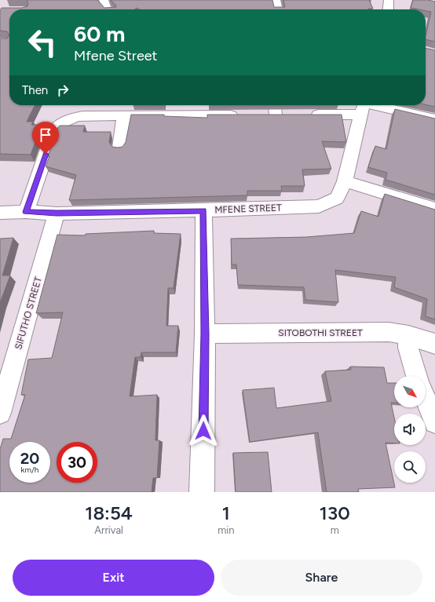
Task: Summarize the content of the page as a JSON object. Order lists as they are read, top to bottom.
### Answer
{
  "streets": {
    "street": ["MFENE STREET", "SIFUTHO STREET", "SITOBOTHI STREET"]
  },
  "crossings": [
    ["MFENE STREET", "SIFUTHO STREET"]
  ],
  "north": "bottom right",
  "page": {
    "turn": ["60 m", "Mfene Street"],
    "then": "Then",
    "speed": "20 km/h",
    "limit": "30",
    "eta": [
      "18:54",
      "Arrival",
      "1",
      "min",
      "130",
      "m"
    ],
    "buttons": ["Exit", "Share"]
  }
}
